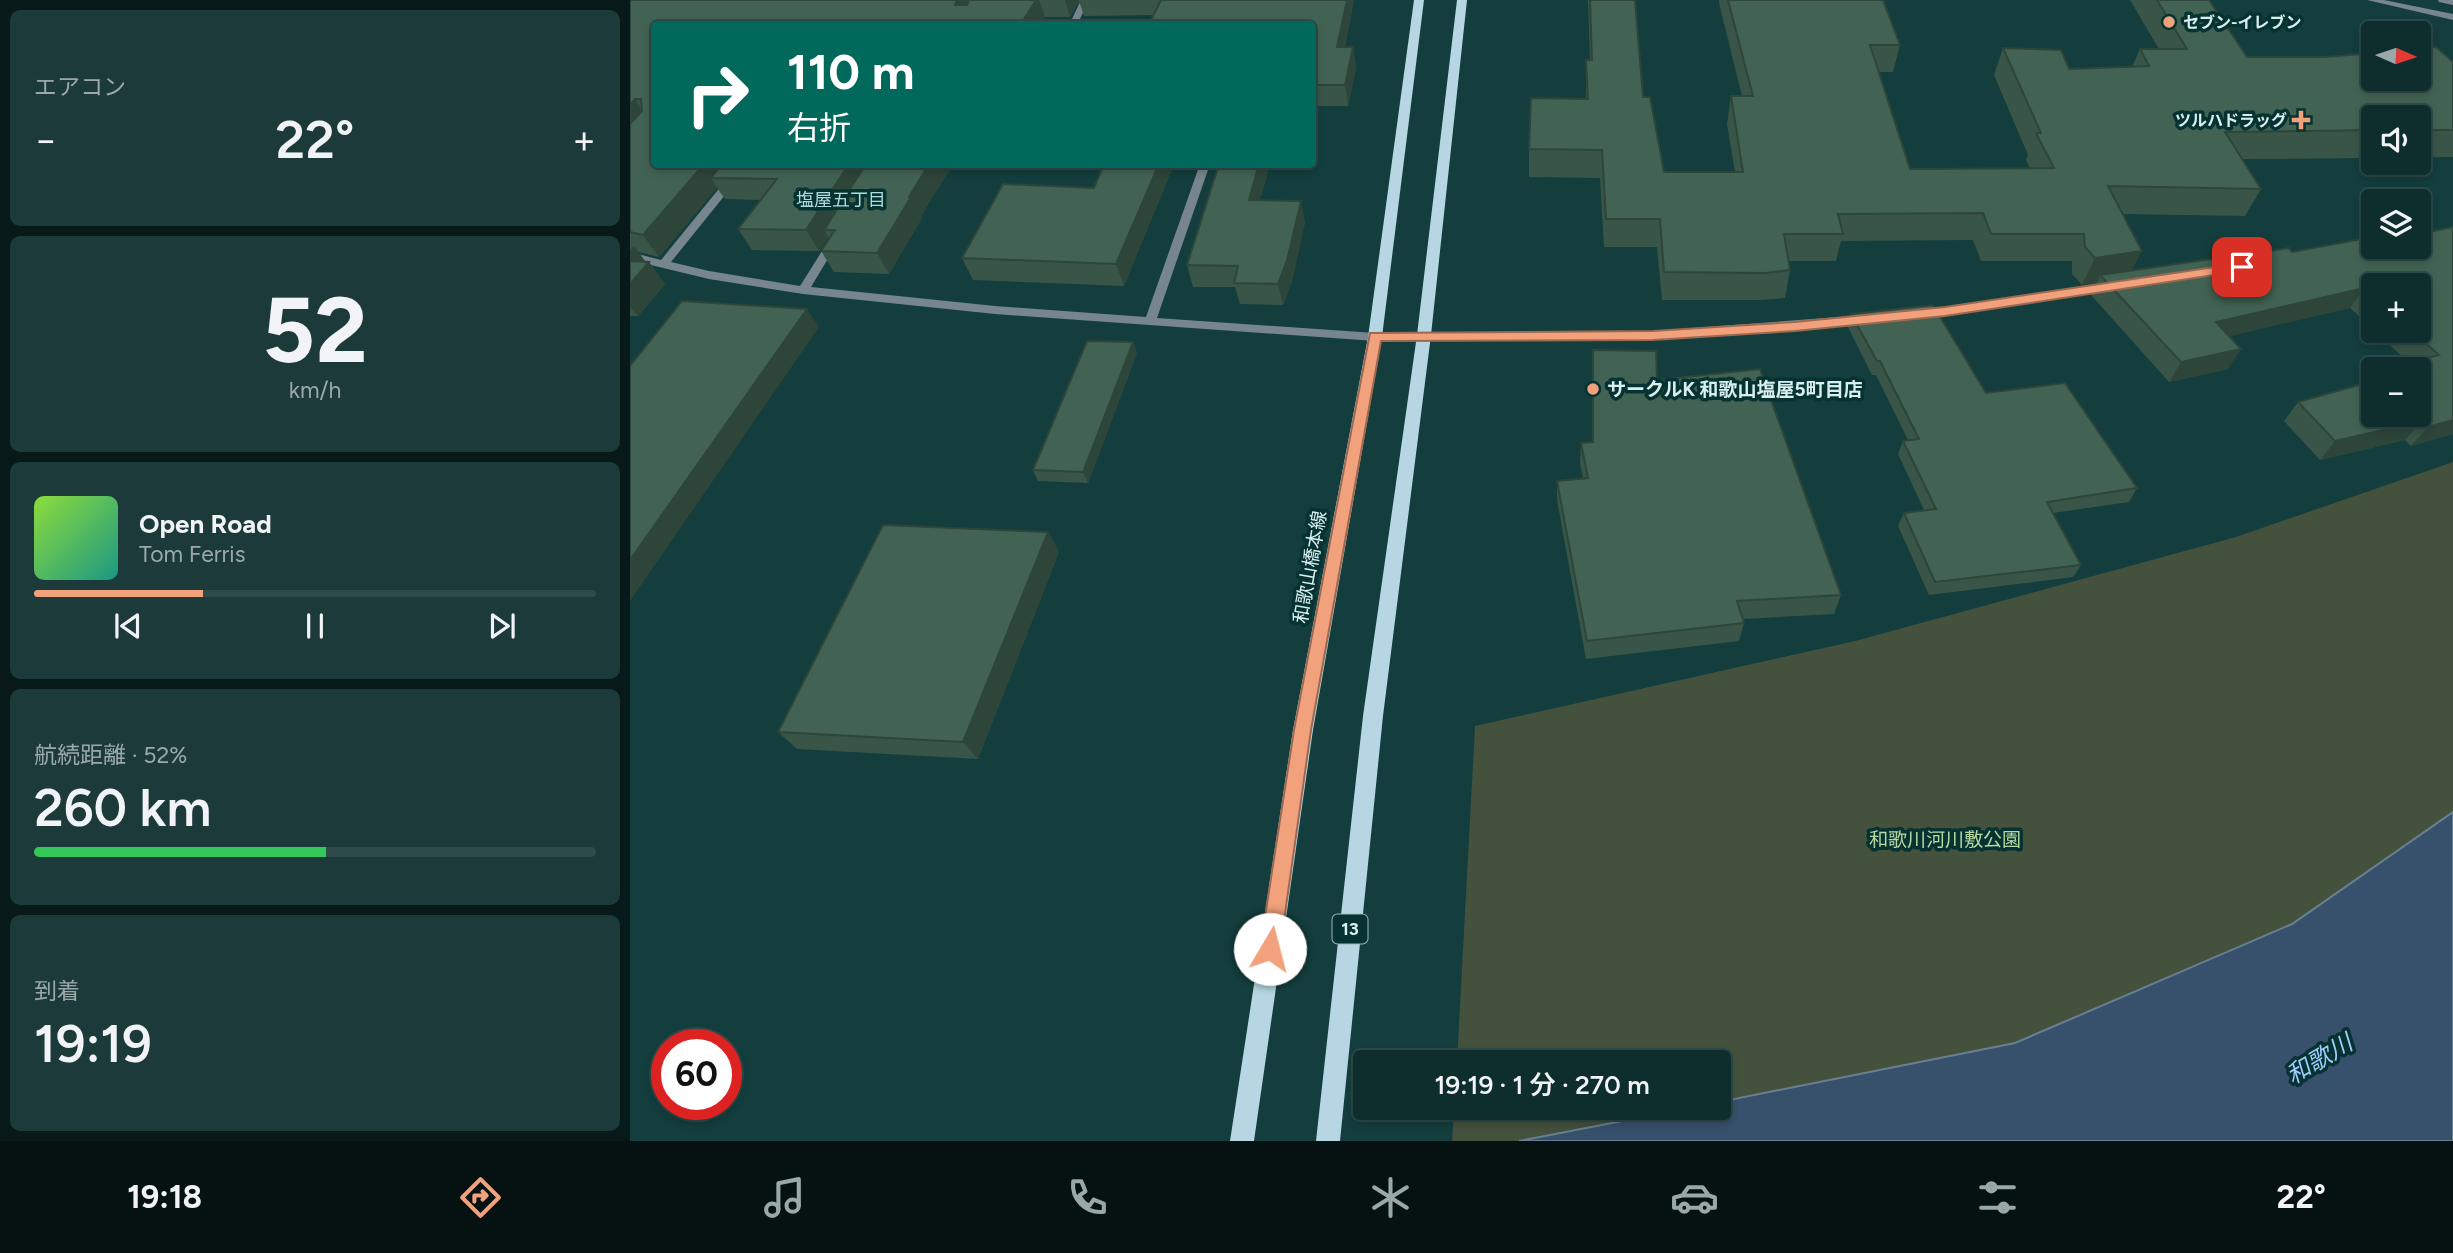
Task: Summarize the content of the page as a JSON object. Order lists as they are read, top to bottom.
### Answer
{
  "streets": {
    "main road": ["和歌山橋本線", "13"]
  },
  "districts": ["塩屋五丁目"],
  "water": ["和歌川"],
  "parks": ["和歌川河川敷公園"],
  "places": {
    "other": ["セブン-イレブン", "サークルK 和歌山塩屋5町目店"],
    "health": ["ツルハドラッグ"]
  },
  "north": "right",
  "page": {
    "tile": [
      "エアコン",
      ["52", "km/h"],
      ["航続距離 · 52%", "260 km"],
      ["到着", "19:19"]
    ],
    "map_buttons": ["+", "−"],
    "turn": ["110 m", "右折"],
    "heat": ["−", "22°", "+"],
    "song": ["Open Road", "Tom Ferris"],
    "limit": "60",
    "trip": "19:19 · 1 分 · 270 m",
    "tabs": ["19:18", "22°"]
  }
}
